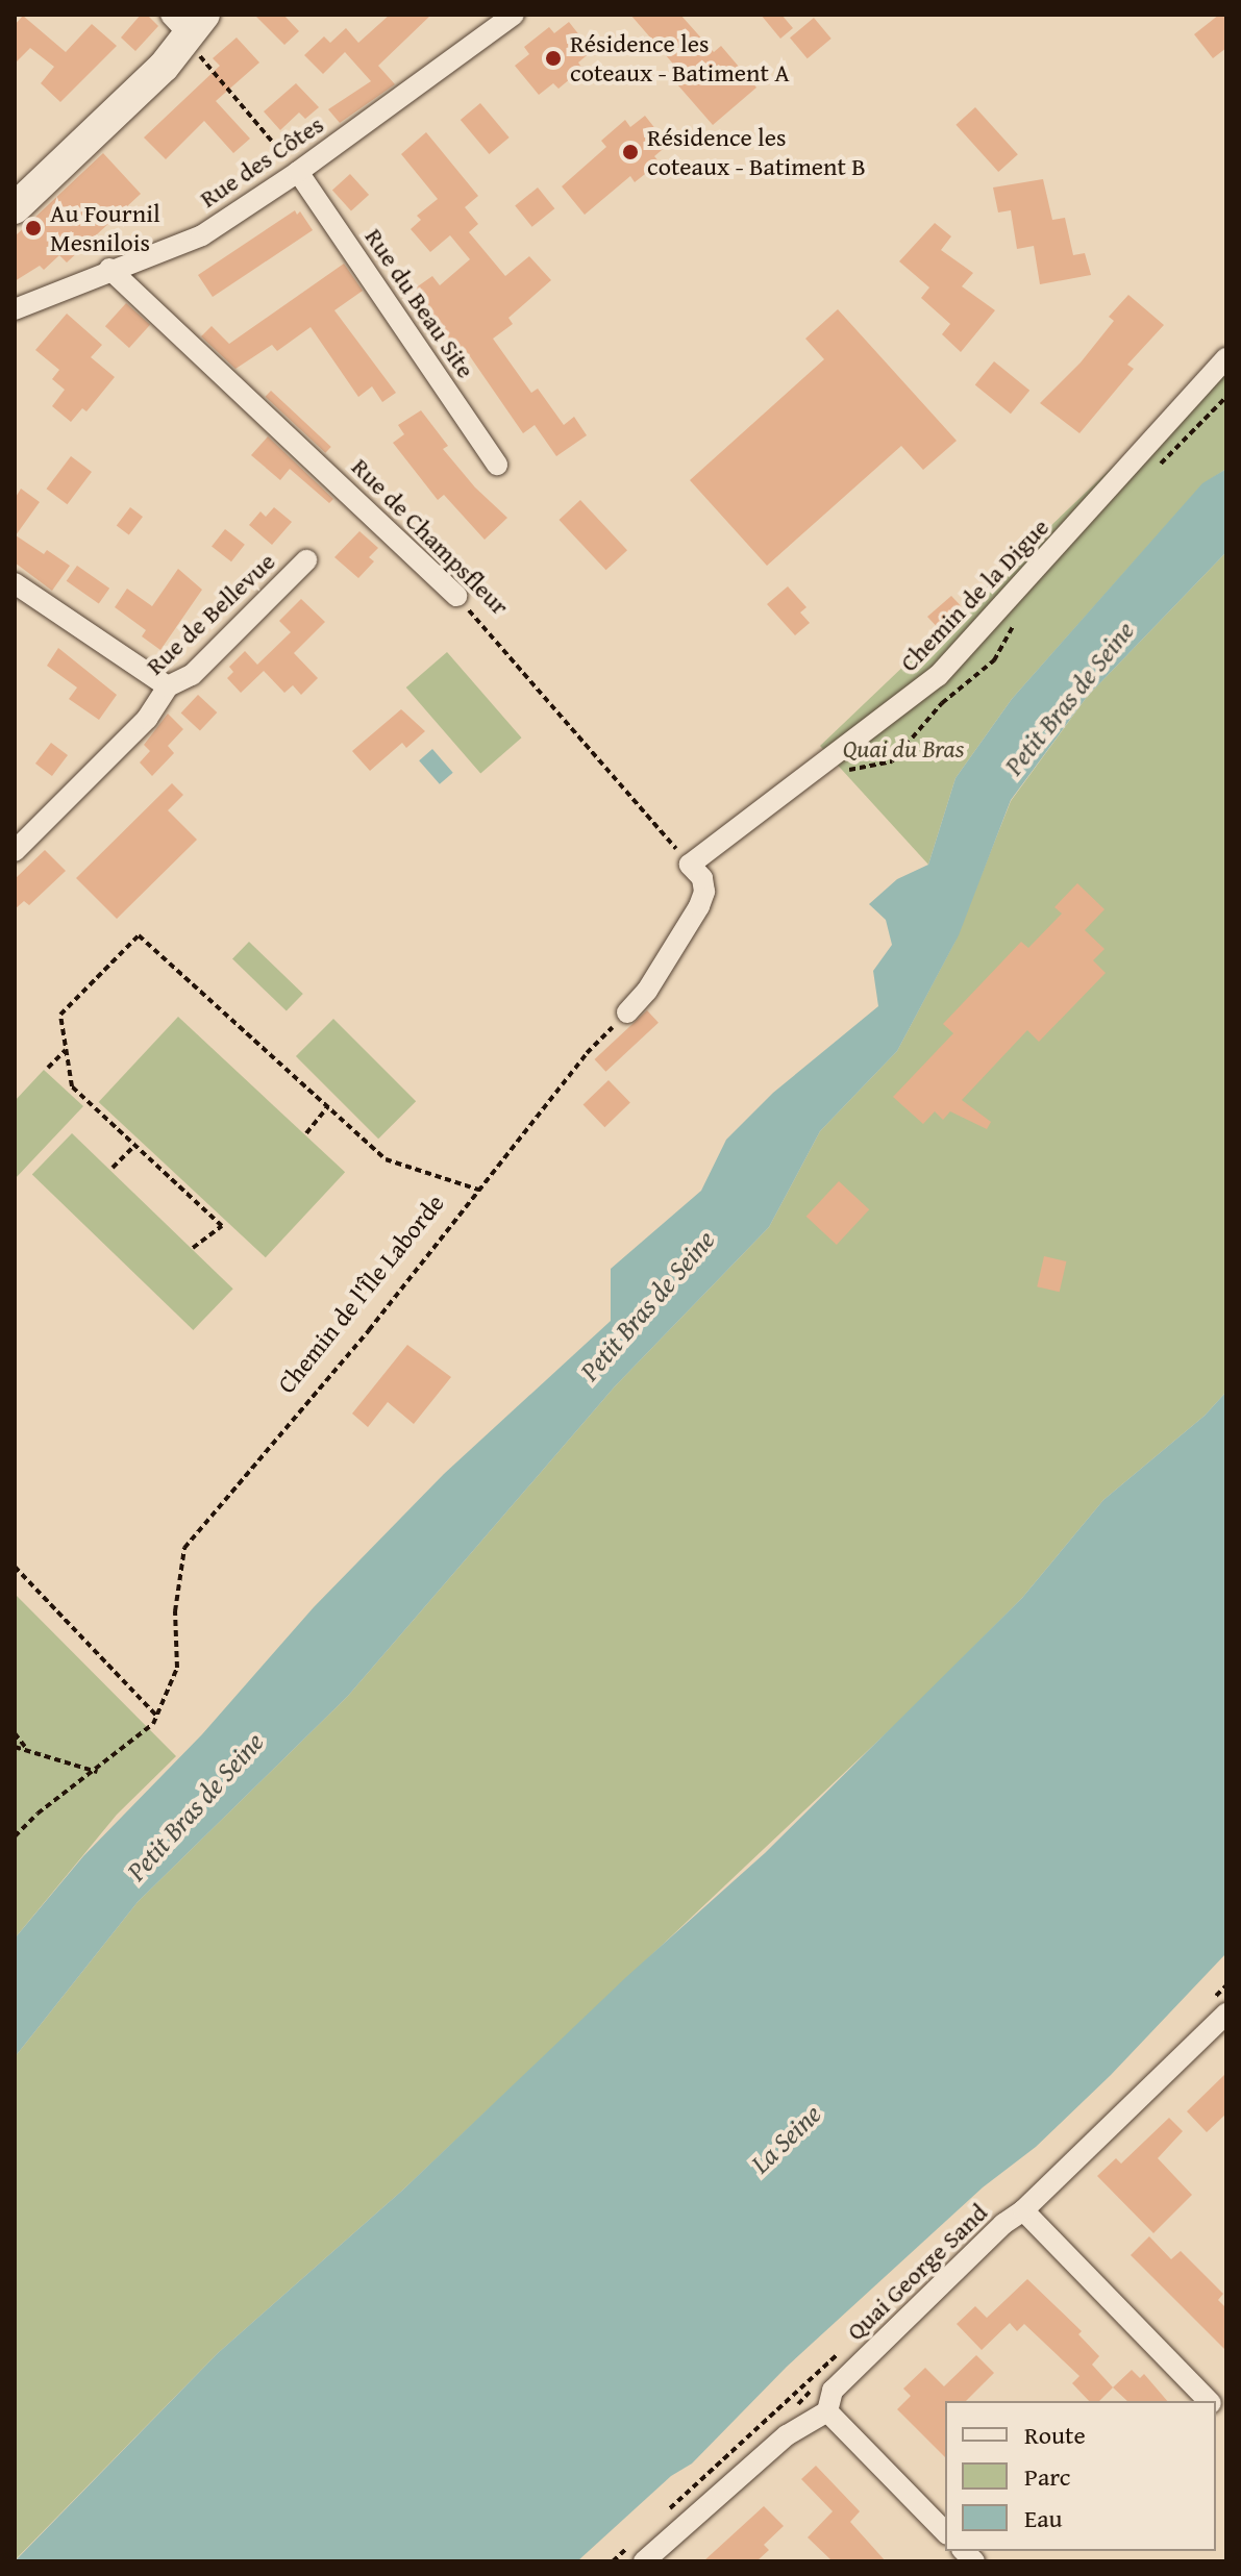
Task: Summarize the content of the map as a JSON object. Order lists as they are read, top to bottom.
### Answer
{
  "streets": {
    "street": [
      "Rue des Côtes",
      "Rue du Beau Site",
      "Rue de Champsfleur",
      "Chemin de la Digue",
      "Rue de Bellevue",
      "Quai George Sand"
    ],
    "path": ["Chemin de l'Île Laborde"]
  },
  "crossings": [
    ["Rue des Côtes", "Rue du Beau Site"],
    ["Rue des Côtes", "Rue de Champsfleur"],
    ["Rue de Champsfleur", "Chemin de la Digue"]
  ],
  "water": ["Petit Bras de Seine", "La Seine"],
  "parks": ["Quai du Bras"],
  "places": ["Résidence les coteaux - Batiment A", "Résidence les coteaux - Batiment B", "Au Fournil Mesnilois"],
  "legend": ["Route", "Parc", "Eau"]
}
